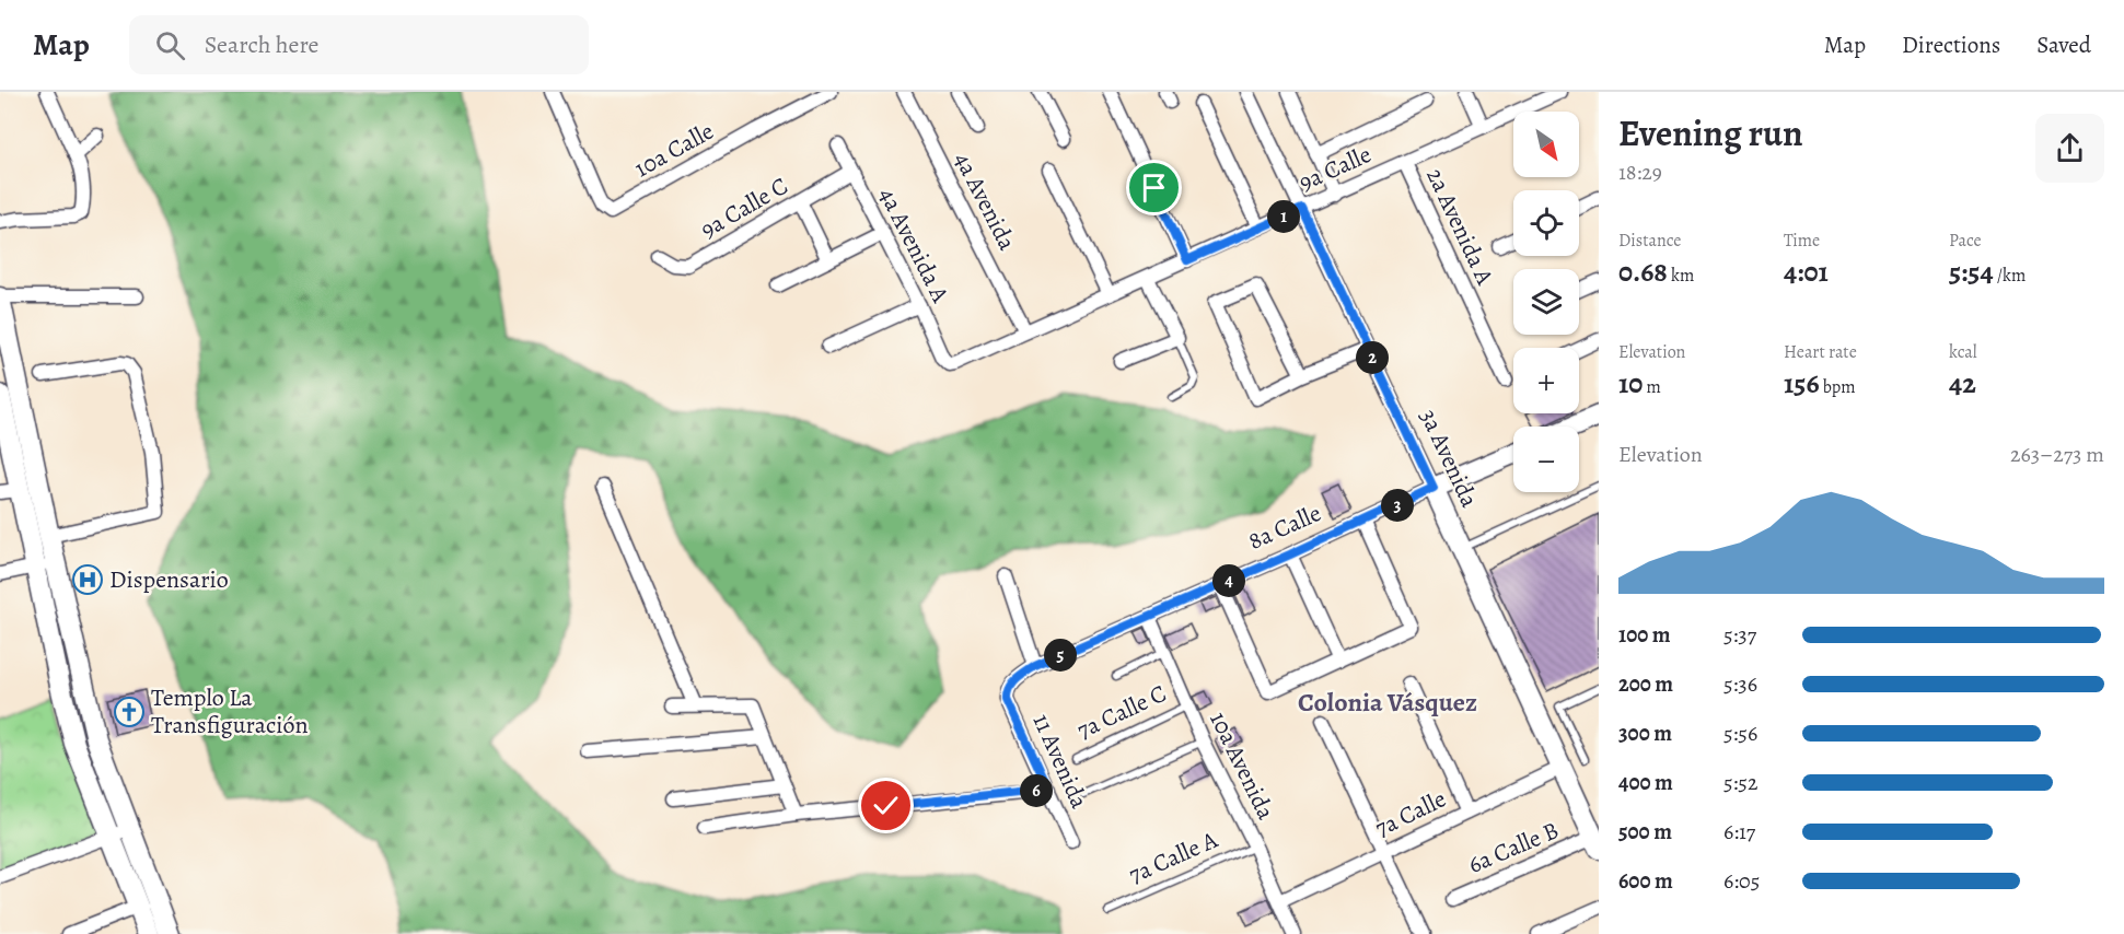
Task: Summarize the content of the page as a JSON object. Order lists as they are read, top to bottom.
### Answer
{
  "streets": {
    "street": [
      "10a Calle",
      "9a Calle",
      "4a Avenida",
      "9a Calle C",
      "2a Avenida A",
      "4a Avenida A",
      "3a Avenida",
      "8a Calle",
      "11 Avenida",
      "10a Avenida",
      "7a Calle",
      "6a Calle B"
    ],
    "lane": ["7a Calle C", "7a Calle A"]
  },
  "crossings": [
    ["9a Calle", "4a Avenida"],
    ["9a Calle", "2a Avenida A"],
    ["9a Calle", "4a Avenida A"],
    ["9a Calle", "3a Avenida"],
    ["9a Calle C", "4a Avenida A"],
    ["3a Avenida", "8a Calle"],
    ["3a Avenida", "7a Calle"],
    ["3a Avenida", "6a Calle B"],
    ["8a Calle", "11 Avenida"],
    ["8a Calle", "10a Avenida"],
    ["7a Calle C", "10a Avenida"],
    ["10a Avenida", "7a Calle"],
    ["10a Avenida", "7a Calle A"]
  ],
  "districts": ["Colonia Vásquez"],
  "places": {
    "hospital": ["Dispensario"],
    "church": ["Templo La Transfiguración"]
  },
  "north": "bottom right",
  "page": {
    "header": "Map",
    "search": "Search here",
    "nav": ["Map", "Directions", "Saved"],
    "heading": ["Evening run", "18:29"],
    "map_buttons": ["+", "−"],
    "pins": [
      "1",
      "2",
      "3",
      "4",
      "5",
      "6"
    ],
    "stats": [
      ["Distance", "0.68 km"],
      ["Time", "4:01"],
      ["Pace", "5:54 /km"],
      ["Elevation", "10 m"],
      ["Heart rate", "156 bpm"],
      ["kcal", "42"]
    ],
    "chart": ["Elevation", "263–273 m"],
    "list": [
      {
        "name": "100 m",
        "note": "5:37"
      },
      {
        "name": "200 m",
        "note": "5:36"
      },
      {
        "name": "300 m",
        "note": "5:56"
      },
      {
        "name": "400 m",
        "note": "5:52"
      },
      {
        "name": "500 m",
        "note": "6:17"
      },
      {
        "name": "600 m",
        "note": "6:05"
      }
    ]
  }
}
